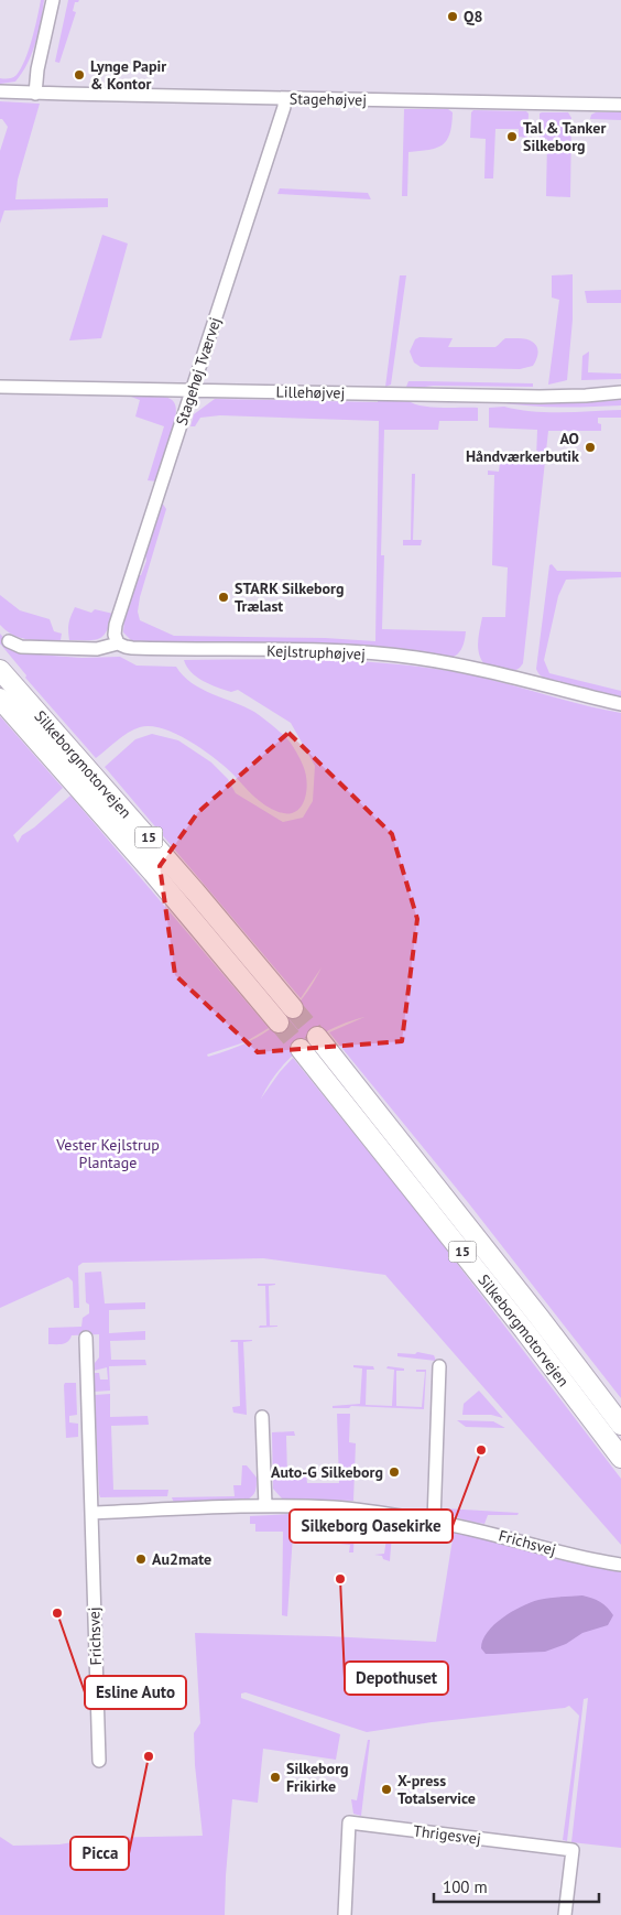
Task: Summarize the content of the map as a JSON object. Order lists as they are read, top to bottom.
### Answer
{
  "streets": {
    "highway": ["Silkeborgmotorvejen", "15"],
    "street": [
      "Stagehøjvej",
      "Stagehøj Tværvej",
      "Lillehøjvej",
      "Kejlstruphøjvej",
      "Frichsvej",
      "Thrigesvej"
    ]
  },
  "crossings": [
    ["Stagehøjvej", "Stagehøj Tværvej"],
    ["Stagehøj Tværvej", "Lillehøjvej"],
    ["Stagehøj Tværvej", "Kejlstruphøjvej"]
  ],
  "parks": ["Vester Kejlstrup Plantage"],
  "places": [
    "Q8",
    "Lynge Papir & Kontor",
    "Tal & Tanker Silkeborg",
    "AO Håndværkerbutik",
    "STARK Silkeborg Trælast",
    "Silkeborg Oasekirke",
    "Auto-G Silkeborg",
    "Au2mate",
    "Depothuset",
    "Esline Auto",
    "Picca",
    "Silkeborg Frikirke",
    "X-press Totalservice"
  ],
  "scale_bar": "100 m"
}
